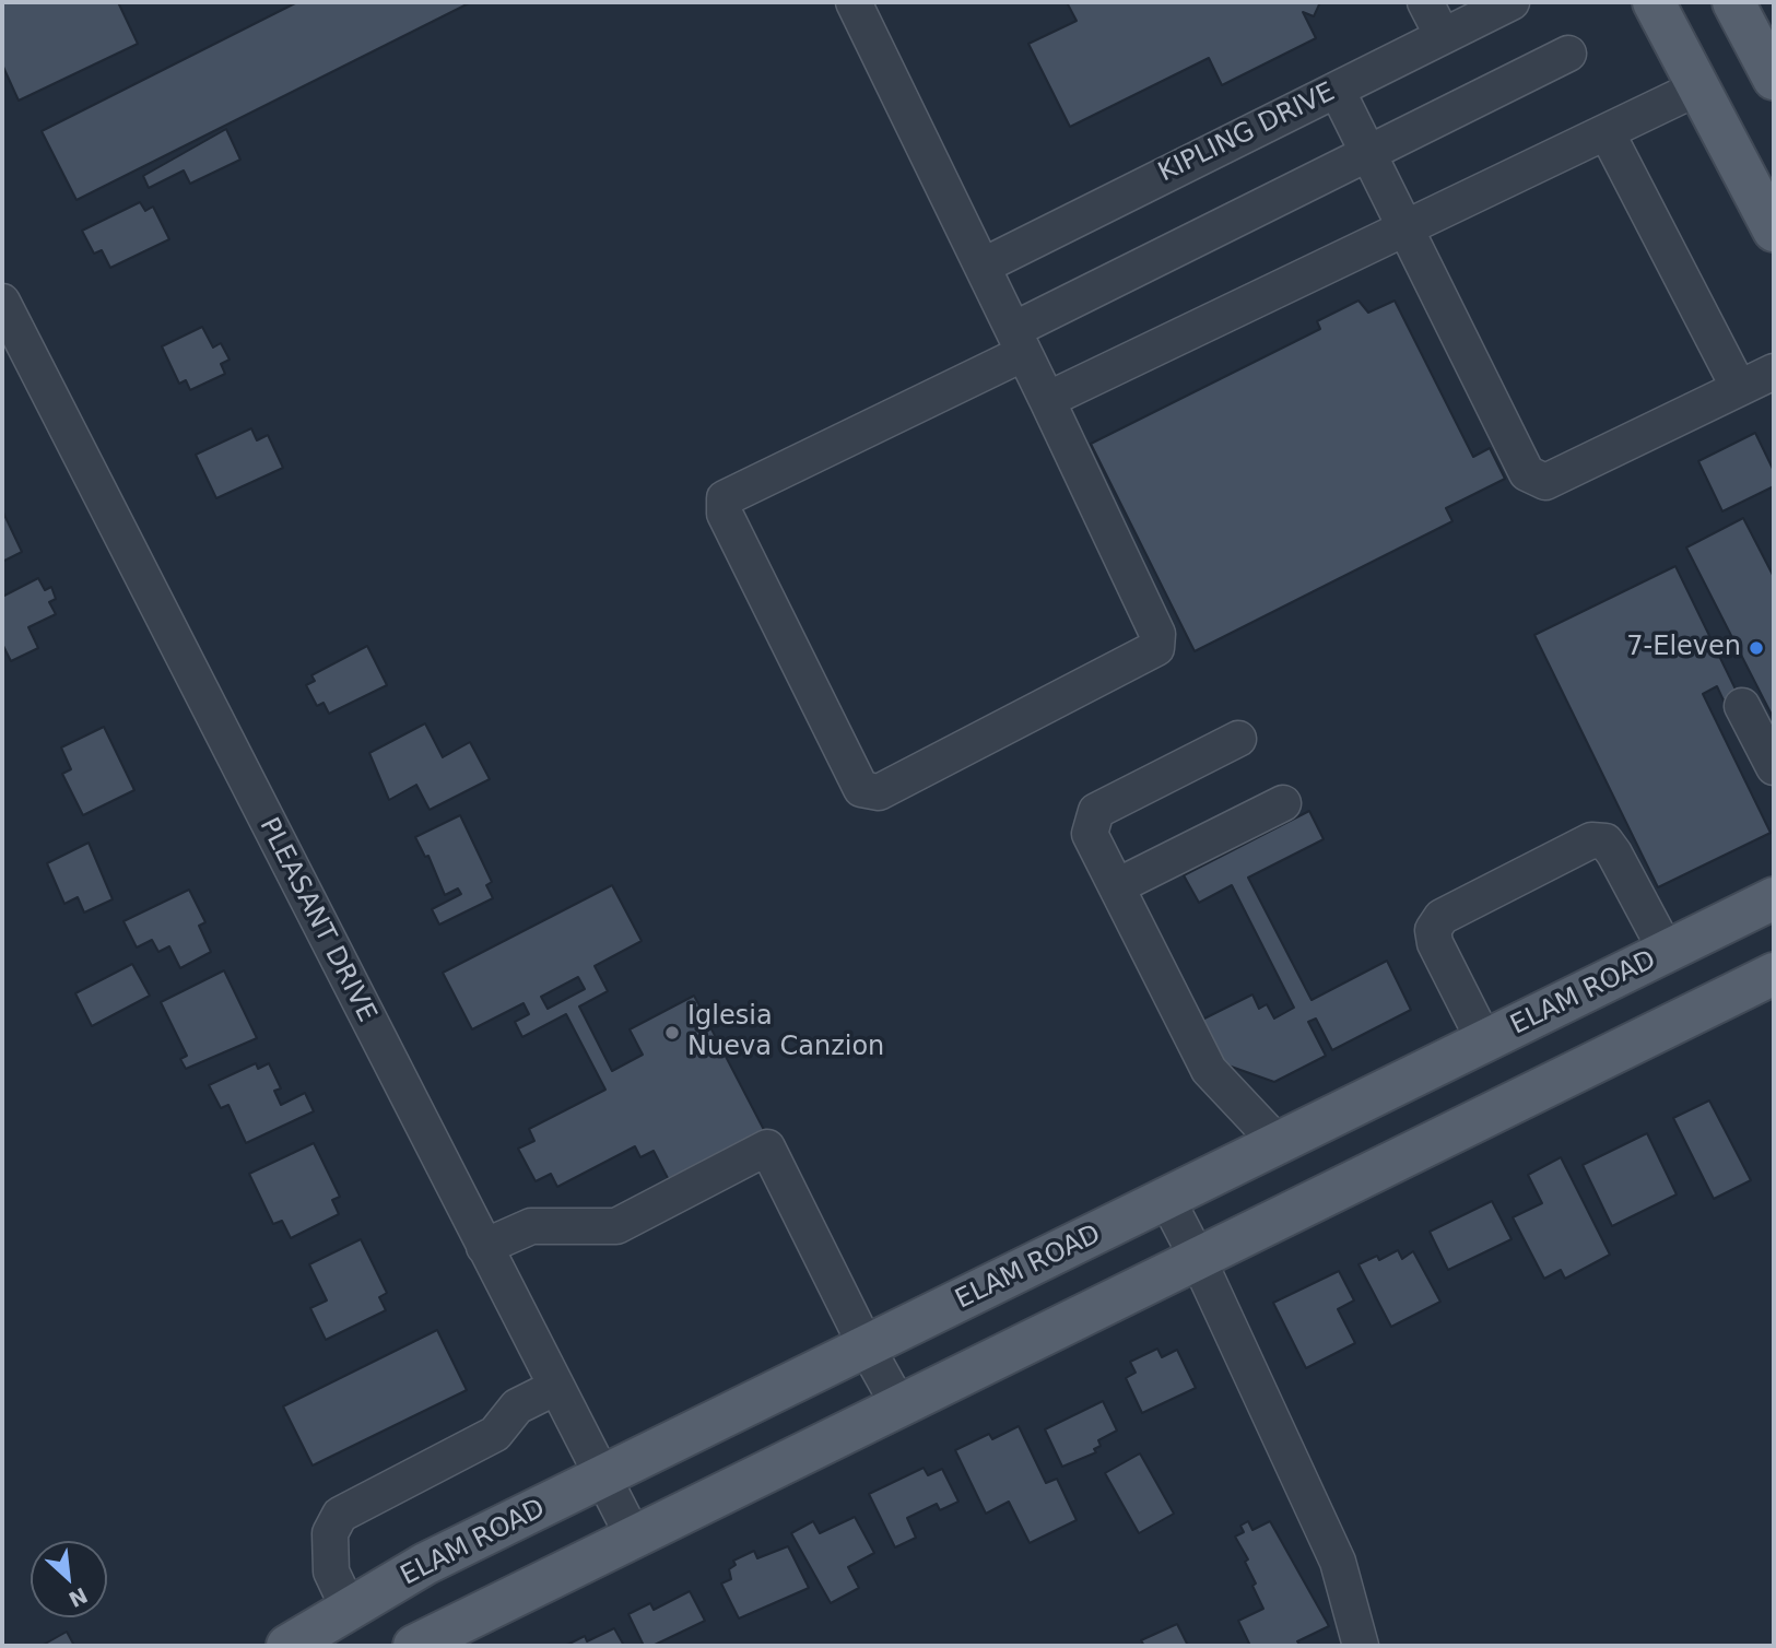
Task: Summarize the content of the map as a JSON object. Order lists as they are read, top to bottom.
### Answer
{
  "streets": {
    "main road": ["ELAM ROAD"],
    "street": ["KIPLING DRIVE", "PLEASANT DRIVE"]
  },
  "crossings": [
    ["PLEASANT DRIVE", "ELAM ROAD"]
  ],
  "places": ["7-Eleven", "Iglesia Nueva Canzion"],
  "north": "bottom right"
}
